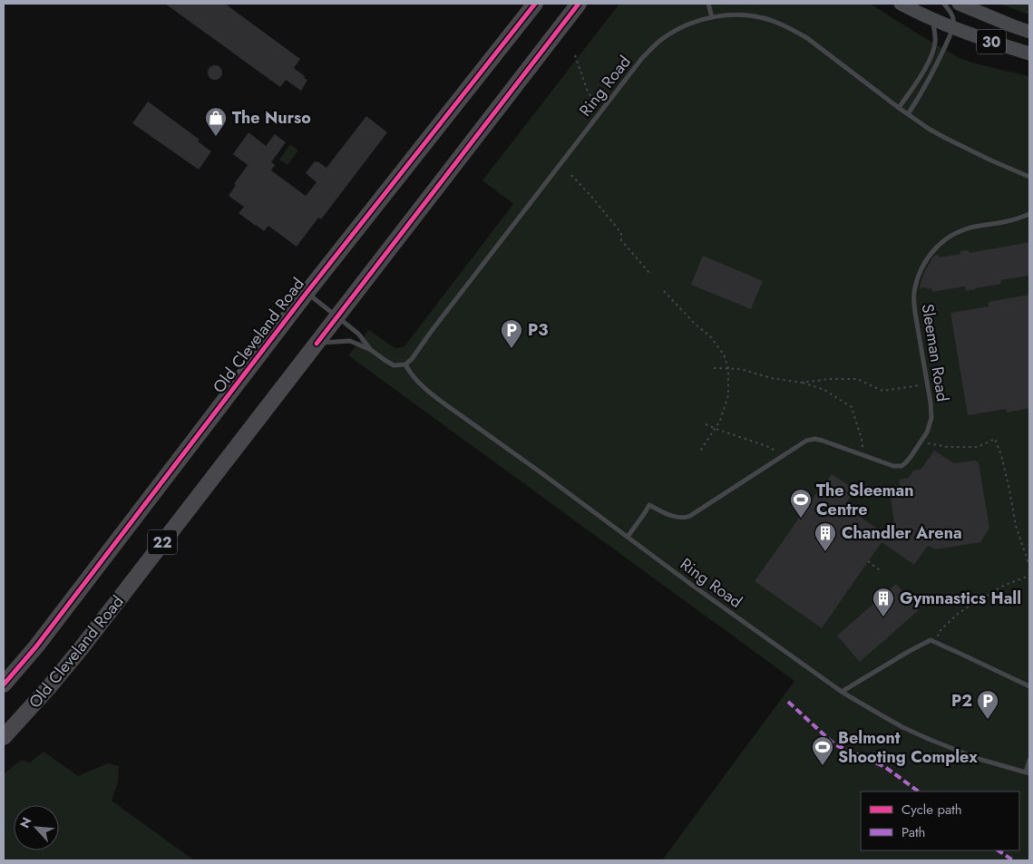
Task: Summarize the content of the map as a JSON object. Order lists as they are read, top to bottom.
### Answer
{
  "streets": {
    "highway": ["Old Cleveland Road", "22"],
    "main road": ["30"],
    "lane": ["Ring Road", "Sleeman Road"]
  },
  "crossings": [
    ["Ring Road", "Sleeman Road"]
  ],
  "places": {
    "shop": ["The Nurso"],
    "parking": ["P3", "P2"],
    "sports": ["The Sleeman Centre", "Belmont Shooting Complex"],
    "building": ["Chandler Arena", "Gymnastics Hall"]
  },
  "legend": ["Cycle path", "Path"],
  "north": "top left"
}
